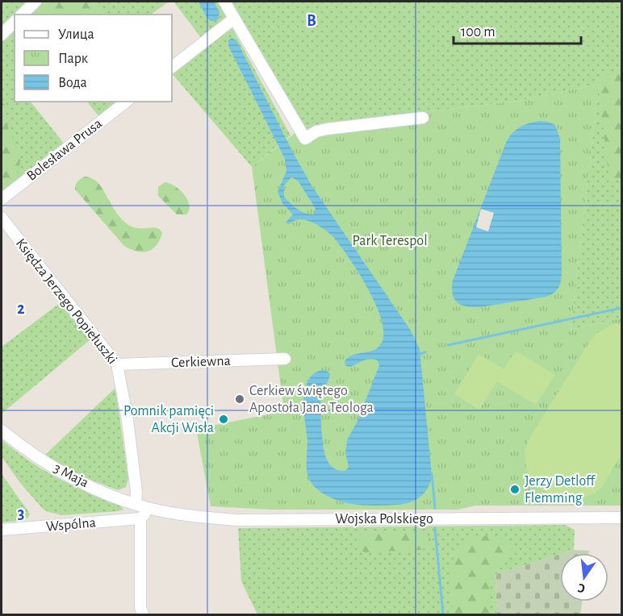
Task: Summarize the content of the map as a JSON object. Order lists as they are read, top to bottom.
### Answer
{
  "streets": {
    "street": [
      "Bolesława Prusa",
      "Księdza Jerzego Popiełuszki",
      "Cerkiewna",
      "3 Maja",
      "Wojska Polskiego",
      "Wspólna"
    ]
  },
  "crossings": [
    ["Księdza Jerzego Popiełuszki", "Cerkiewna"],
    ["Księdza Jerzego Popiełuszki", "3 Maja"],
    ["3 Maja", "Wojska Polskiego"]
  ],
  "parks": ["Park Terespol"],
  "places": ["Cerkiew świętego Apostoła Jana Teologa", "Pomnik pamięci Akcji Wisła", "Jerzy Detloff Flemming"],
  "legend": ["Улица", "Парк", "Вода"],
  "scale_bar": "100 m",
  "north": "bottom",
  "grid": {
    "columns": ["B"],
    "rows": ["2", "3"]
  }
}
